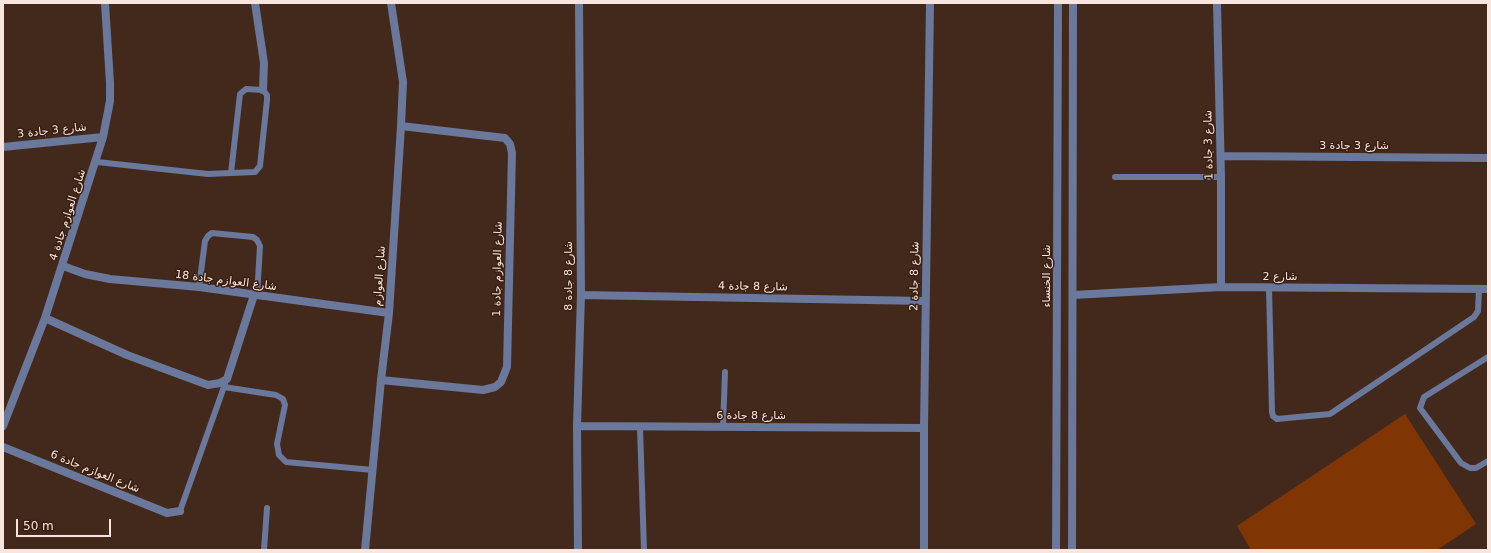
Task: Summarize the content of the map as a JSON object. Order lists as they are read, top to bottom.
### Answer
{
  "streets": {
    "street": [
      "شارع 3 جادة 3",
      "شارع 3 جادة 1",
      "شارع العوازم جادة 4",
      "شارع العوازم جادة 1",
      "شارع العوازم",
      "شارع 8 جادة 8",
      "شارع 8 جادة 2",
      "شارع الخنساء",
      "شارع 2",
      "شارع العوازم جادة 18",
      "شارع 8 جادة 4",
      "شارع 8 جادة 6",
      "شارع العوازم جادة 6"
    ]
  },
  "crossings": [
    ["شارع 3 جادة 3", "شارع 3 جادة 1"],
    ["شارع 3 جادة 3", "شارع العوازم جادة 4"],
    ["شارع 3 جادة 1", "شارع 2"],
    ["شارع العوازم جادة 4", "شارع العوازم جادة 18"],
    ["شارع العوازم جادة 1", "شارع العوازم"],
    ["شارع العوازم", "شارع العوازم جادة 18"],
    ["شارع 8 جادة 8", "شارع 8 جادة 4"],
    ["شارع 8 جادة 8", "شارع 8 جادة 6"],
    ["شارع 8 جادة 2", "شارع 8 جادة 4"],
    ["شارع 8 جادة 2", "شارع 8 جادة 6"]
  ],
  "scale_bar": "50 m"
}
